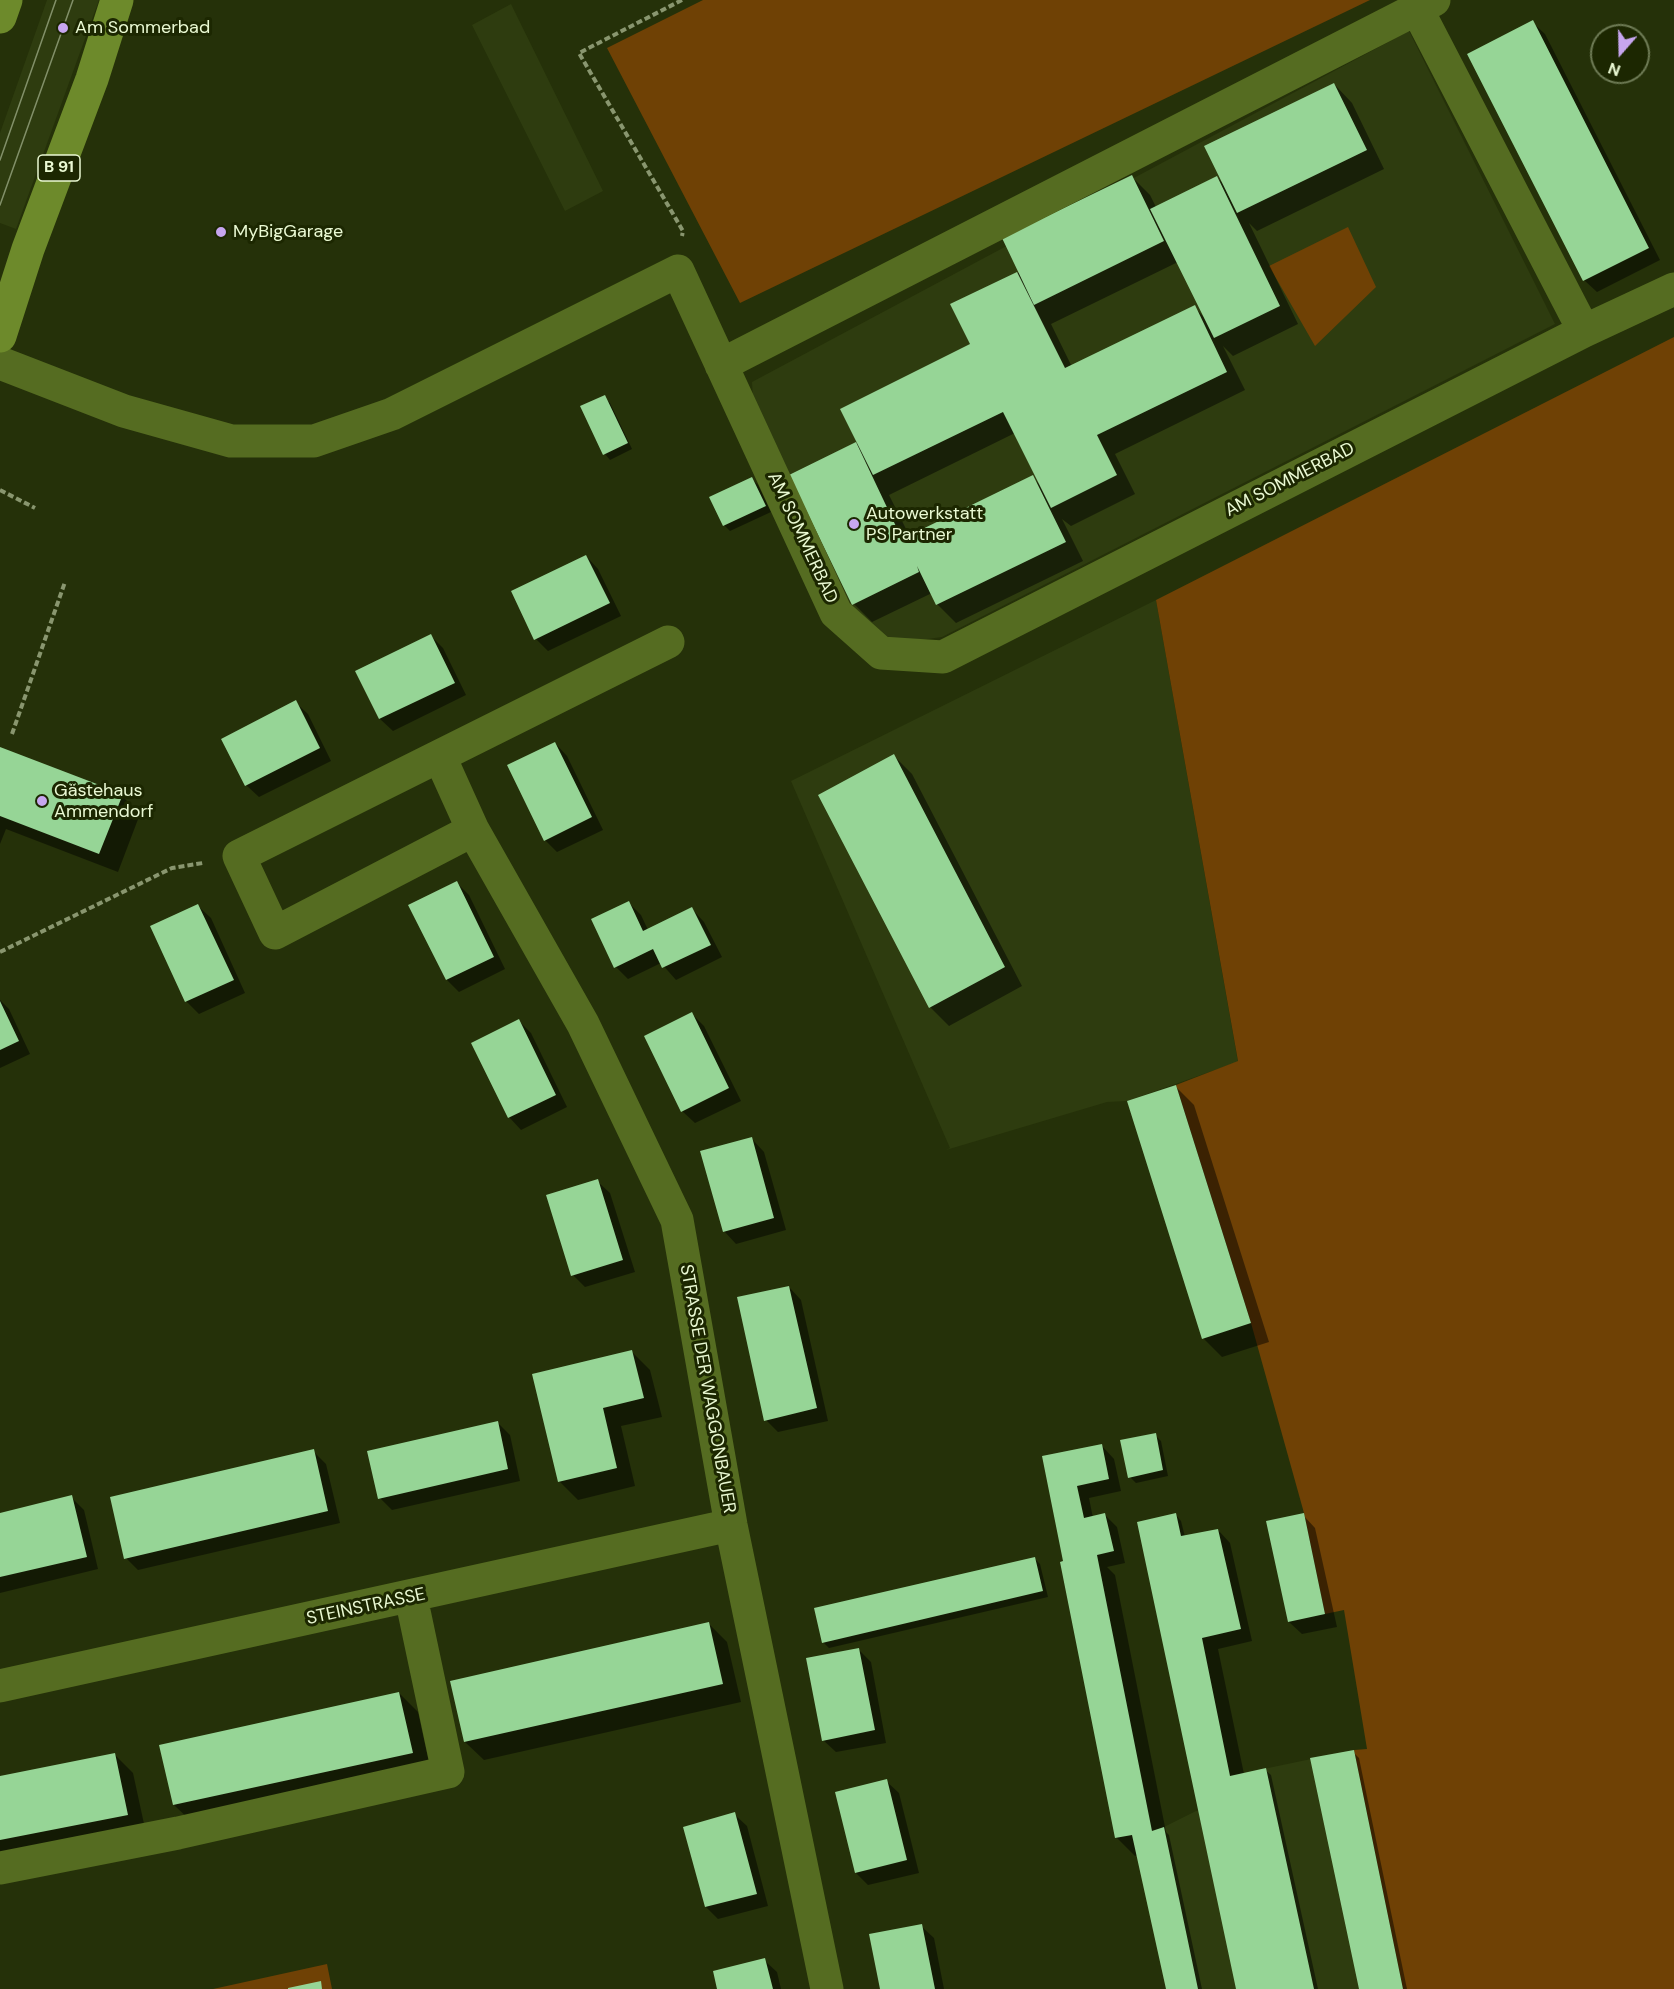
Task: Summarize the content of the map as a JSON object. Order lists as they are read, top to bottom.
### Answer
{
  "streets": {
    "main road": ["B 91"],
    "street": ["AM SOMMERBAD", "STRASSE DER WAGGONBAUER", "STEINSTRASSE"]
  },
  "crossings": [
    ["STRASSE DER WAGGONBAUER", "STEINSTRASSE"]
  ],
  "places": [
    "Am Sommerbad",
    "MyBigGarage",
    "Autowerkstatt PS Partner",
    "Gästehaus Ammendorf"
  ],
  "north": "bottom"
}
